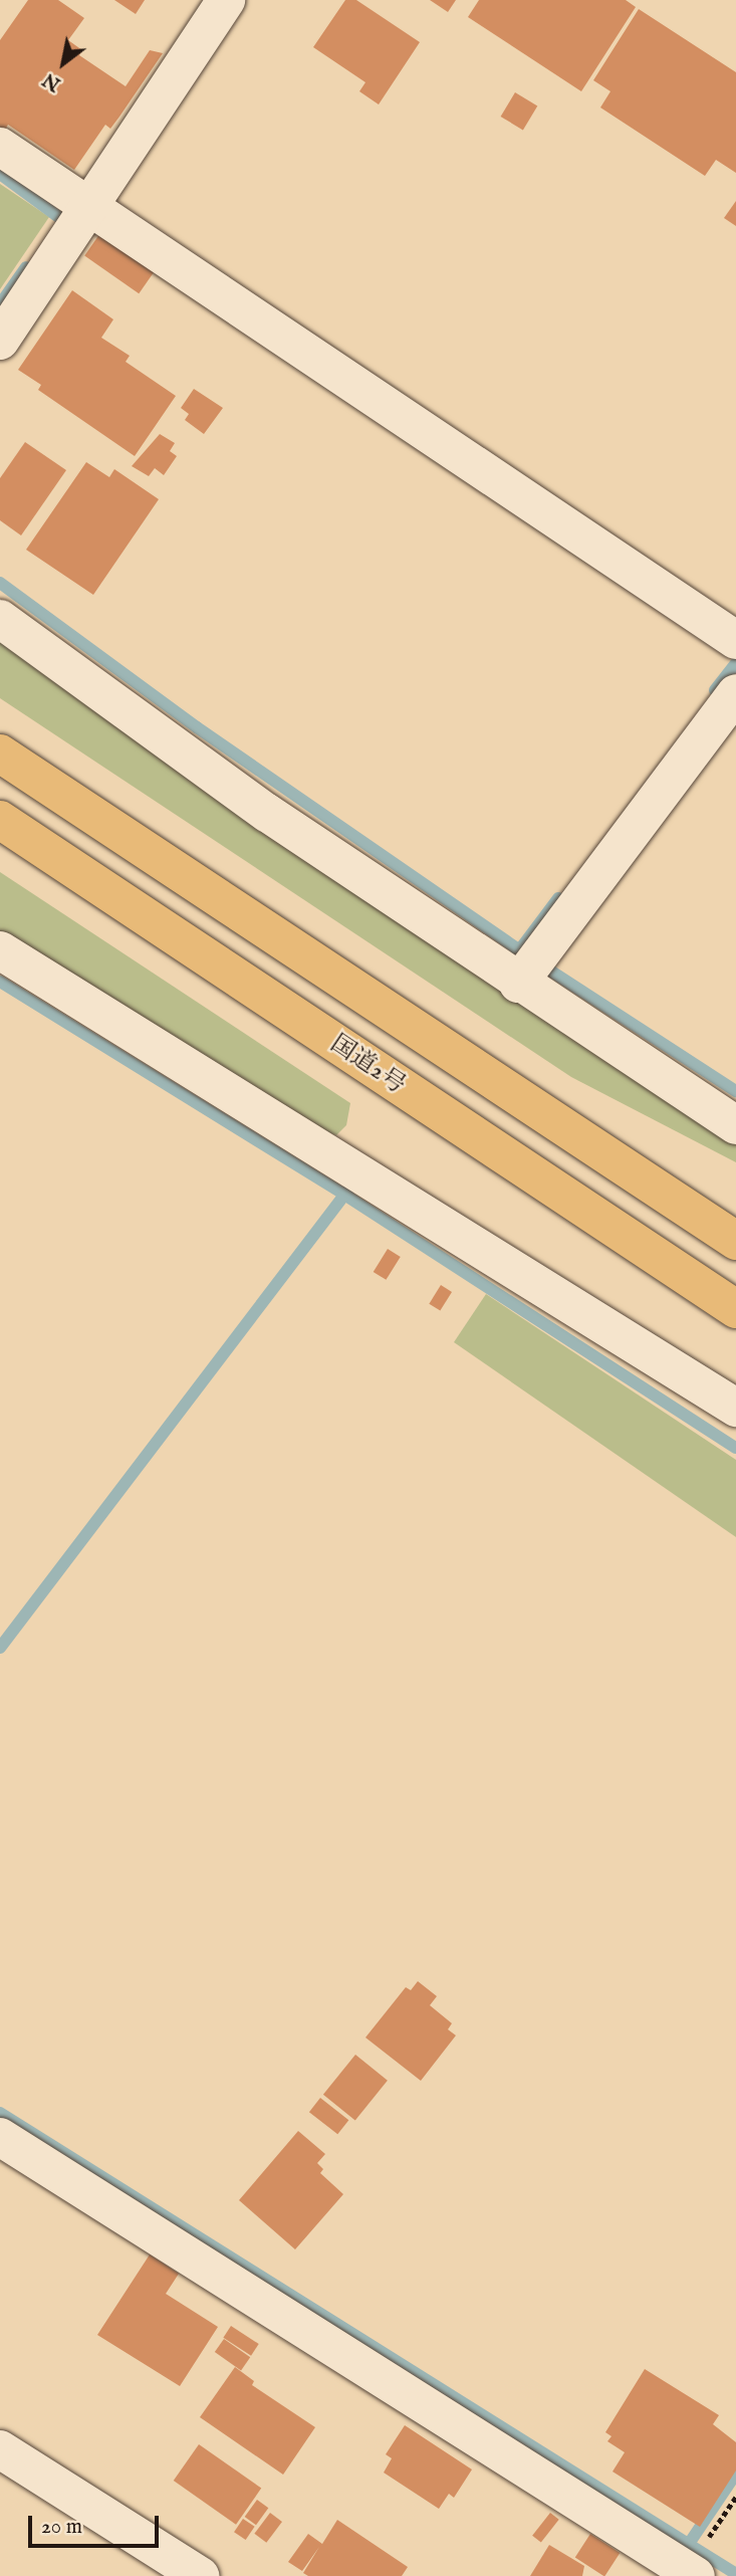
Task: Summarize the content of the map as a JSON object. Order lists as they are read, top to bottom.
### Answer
{
  "streets": {
    "highway": ["国道2号"]
  },
  "scale_bar": "20 m",
  "north": "bottom left"
}
